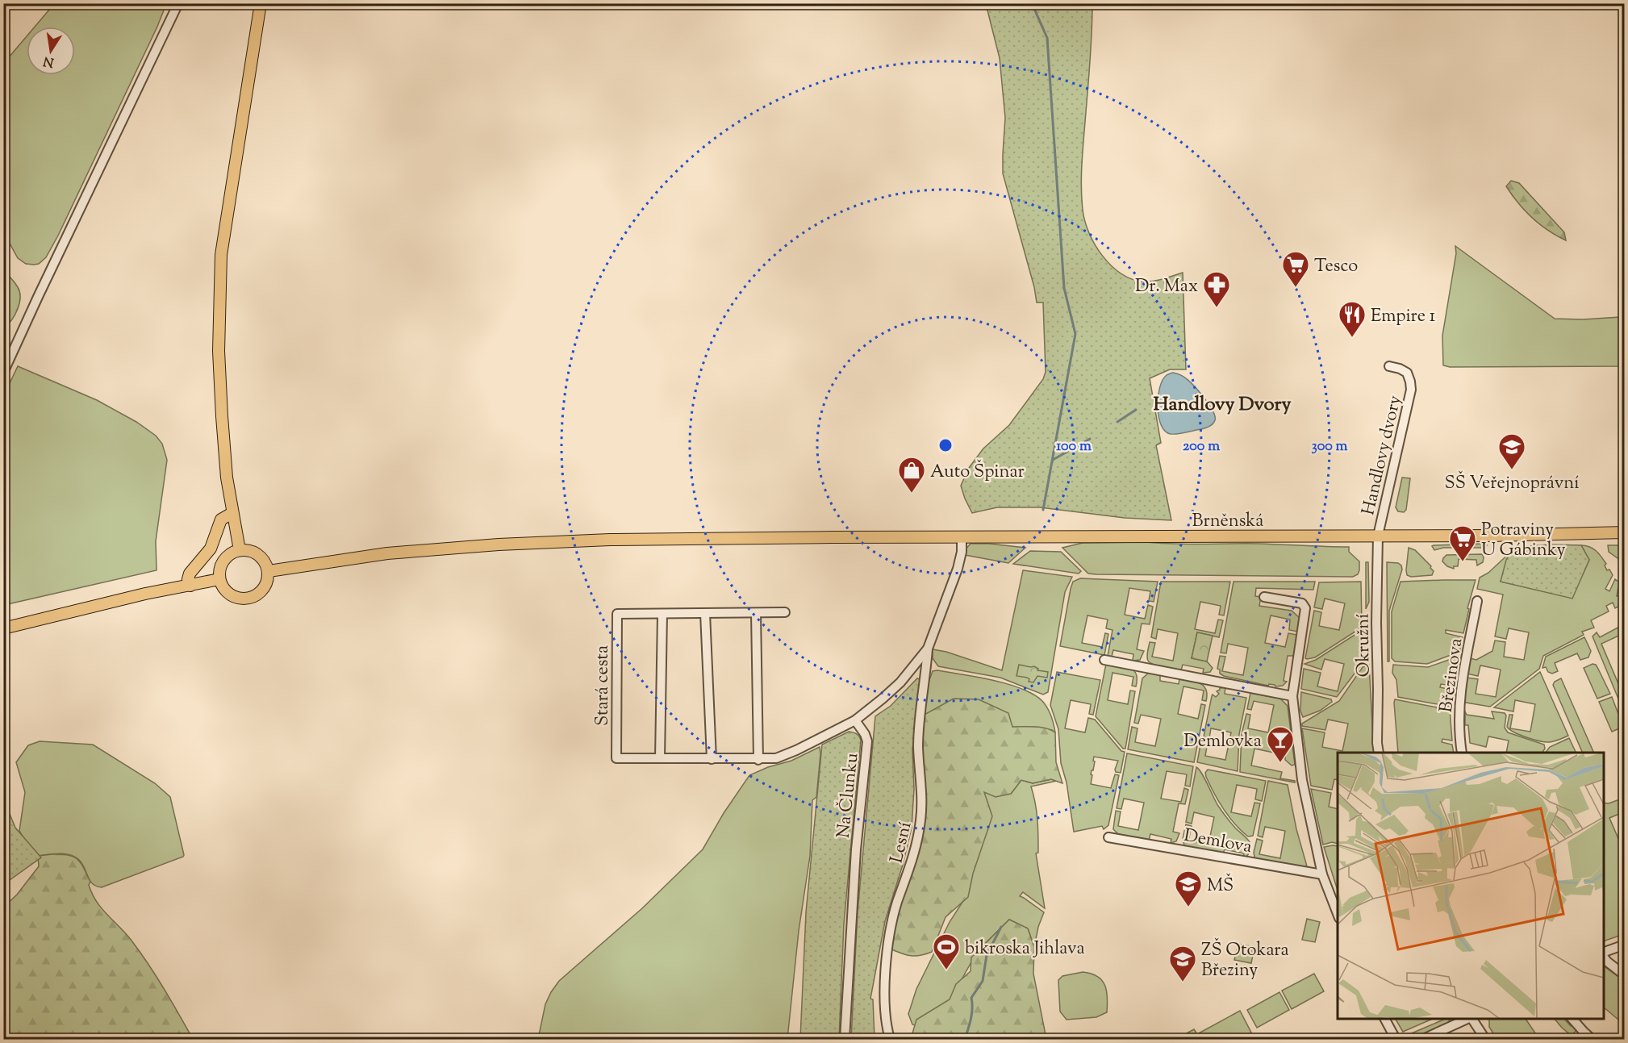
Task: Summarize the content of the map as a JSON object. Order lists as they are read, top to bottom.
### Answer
{
  "streets": {
    "main road": ["Brněnská"],
    "street": [
      "Handlovy dvory",
      "Okružní",
      "Březinova",
      "Stará cesta",
      "Na Člunku",
      "Demlova",
      "Lesní"
    ]
  },
  "crossings": [
    ["Handlovy dvory", "Brněnská"],
    ["Handlovy dvory", "Okružní"],
    ["Brněnská", "Okružní"],
    ["Stará cesta", "Na Člunku"]
  ],
  "districts": ["Handlovy Dvory"],
  "places": {
    "supermarket": ["Tesco", "Potraviny U Gábinky"],
    "pharmacy": ["Dr. Max"],
    "restaurant": ["Empire 1"],
    "school or university": ["SŠ Veřejnoprávní", "MŠ", "ZŠ Otokara Březiny"],
    "shop": ["Auto Špinar"],
    "bar": ["Demlovka"],
    "sports": ["bikroska Jihlava"]
  },
  "north": "bottom",
  "rings": ["100 m", "200 m", "300 m"]
}
